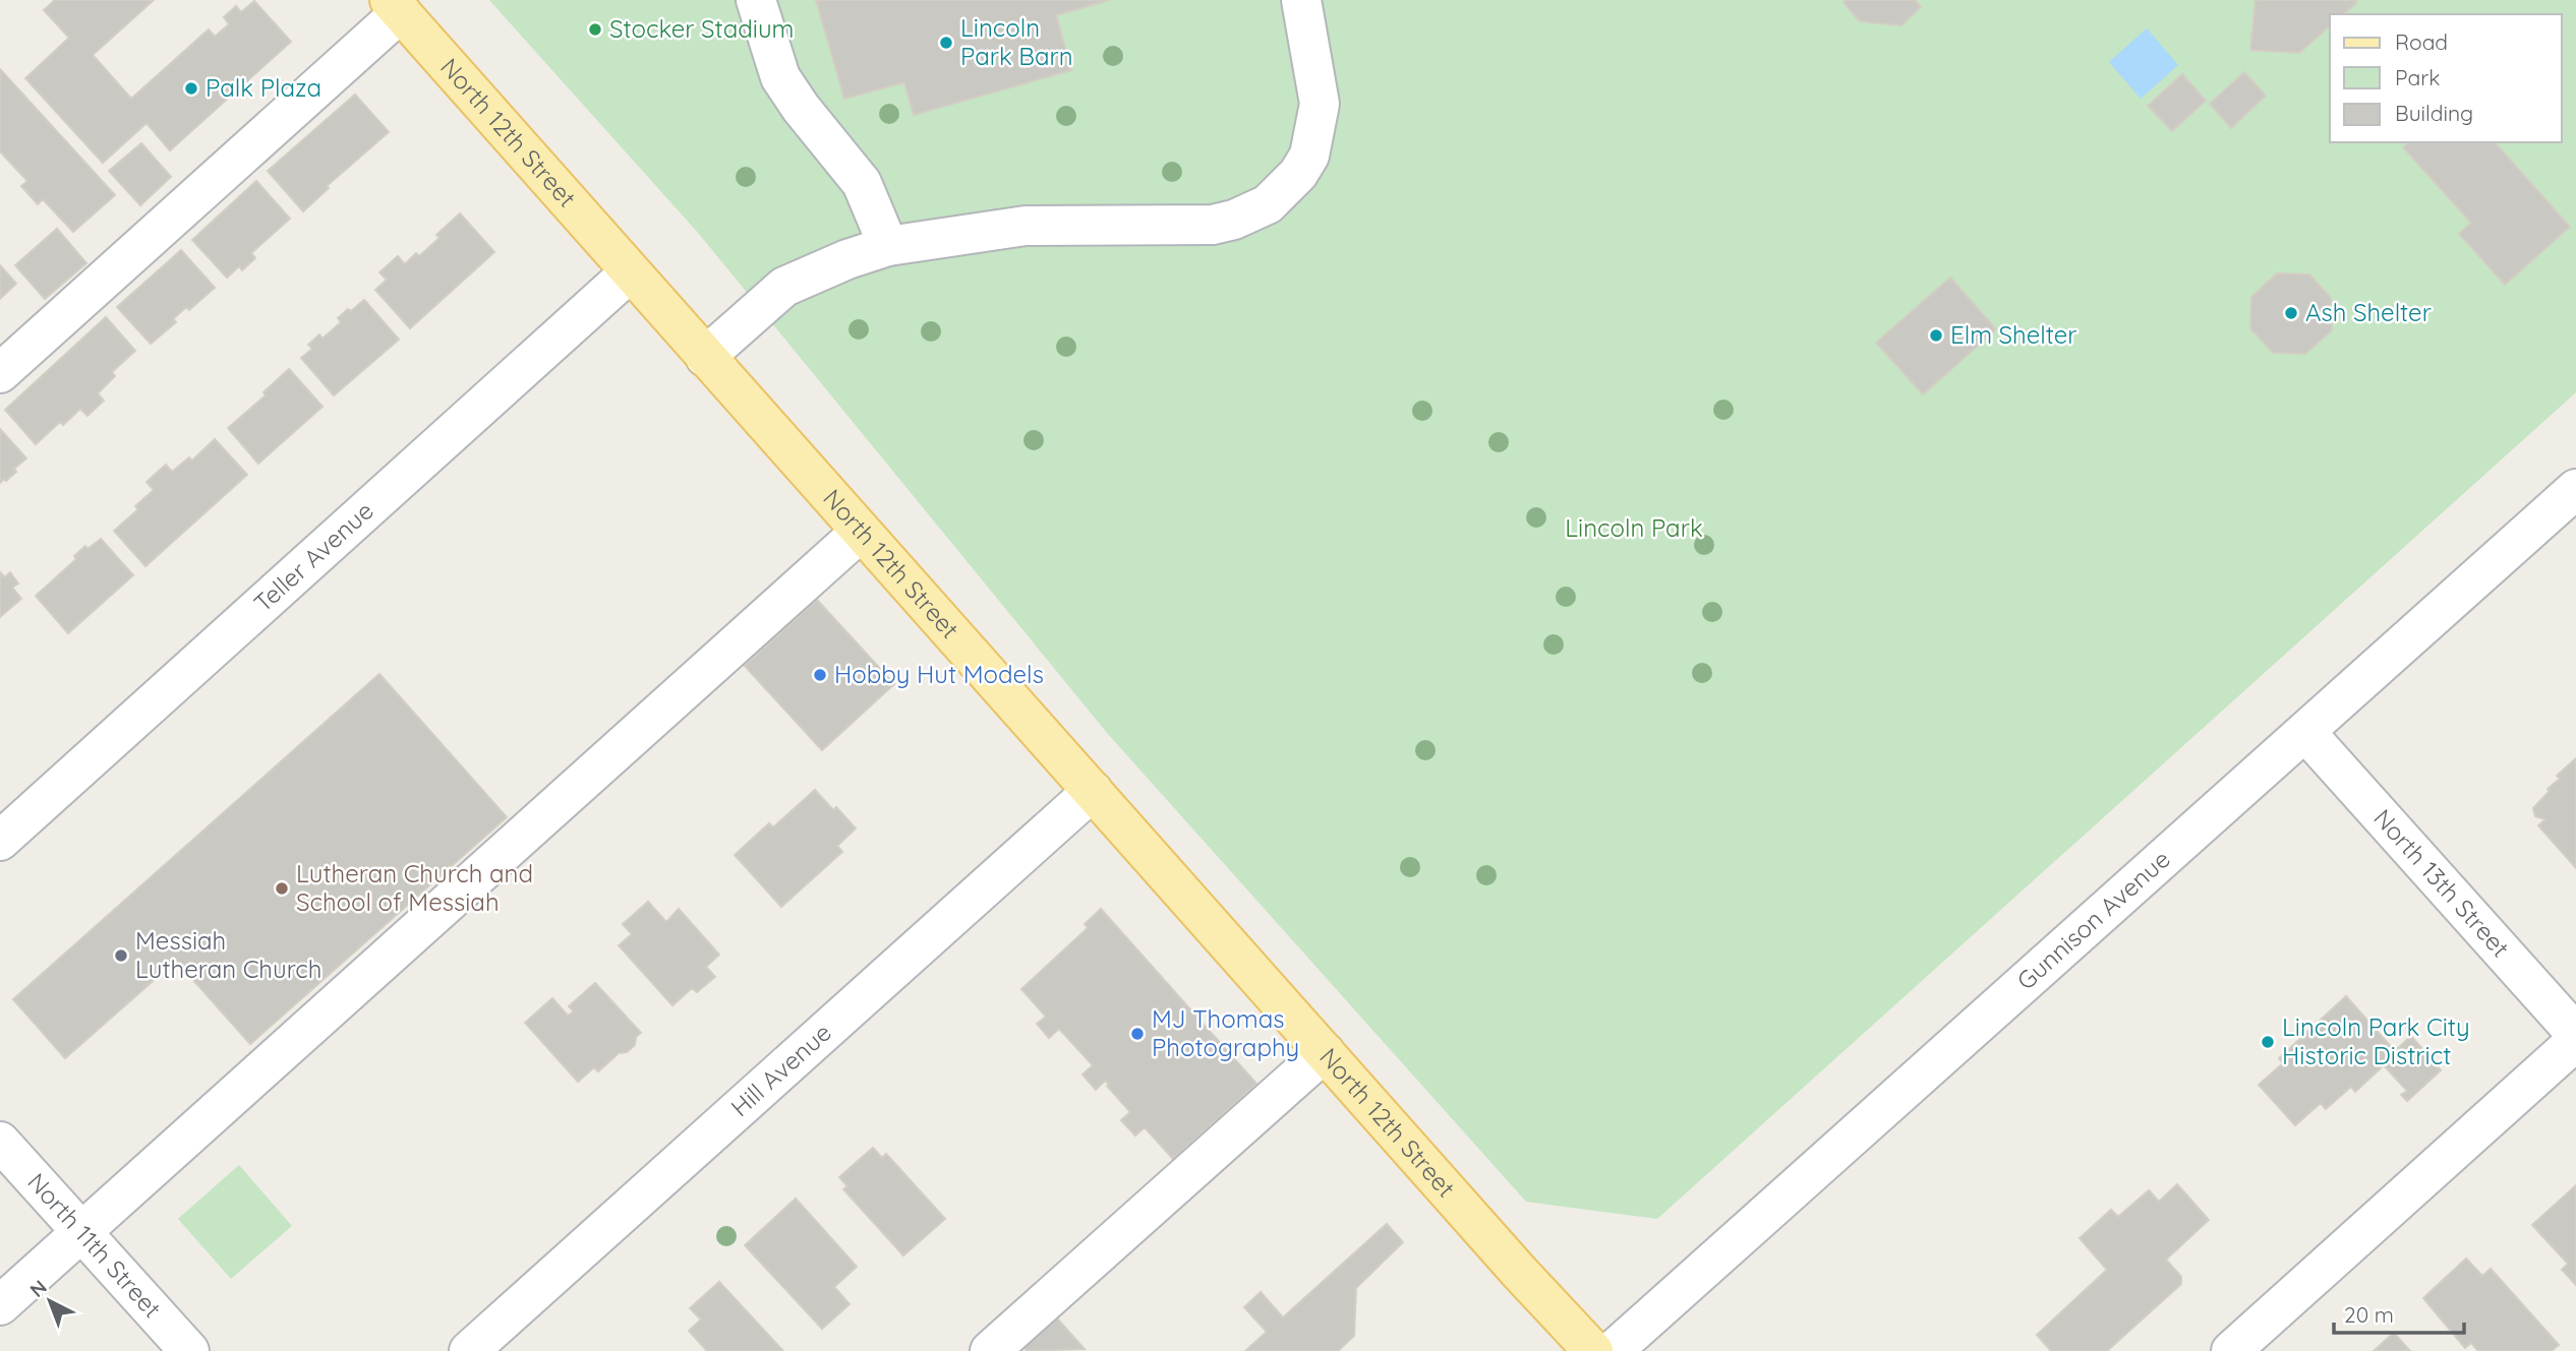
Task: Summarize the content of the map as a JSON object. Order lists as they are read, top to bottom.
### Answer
{
  "streets": {
    "main road": ["North 12th Street"],
    "street": [
      "Teller Avenue",
      "North 13th Street",
      "Gunnison Avenue",
      "Hill Avenue",
      "North 11th Street"
    ]
  },
  "crossings": [
    ["North 12th Street", "Teller Avenue"],
    ["North 12th Street", "Hill Avenue"],
    ["North 13th Street", "Gunnison Avenue"]
  ],
  "parks": ["Lincoln Park"],
  "places": [
    "Stocker Stadium",
    "Lincoln Park Barn",
    "Palk Plaza",
    "Ash Shelter",
    "Elm Shelter",
    "Hobby Hut Models",
    "Lutheran Church and School of Messiah",
    "Messiah Lutheran Church",
    "MJ Thomas Photography",
    "Lincoln Park City Historic District"
  ],
  "legend": ["Road", "Park", "Building"],
  "scale_bar": "20 m",
  "north": "top left"
}
